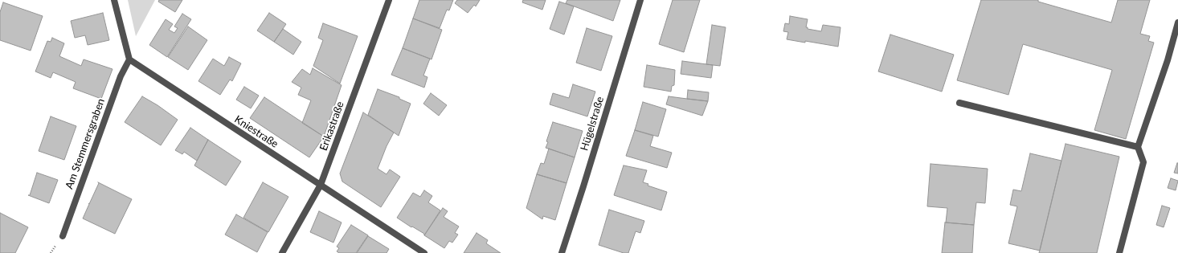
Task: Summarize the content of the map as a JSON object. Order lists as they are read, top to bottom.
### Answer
{
  "streets": {
    "street": [
      "Hügelstraße",
      "Erikastraße",
      "Kniestraße",
      "Am Stemmersgraben"
    ]
  },
  "crossings": [
    ["Erikastraße", "Kniestraße"],
    ["Kniestraße", "Am Stemmersgraben"]
  ]
}
